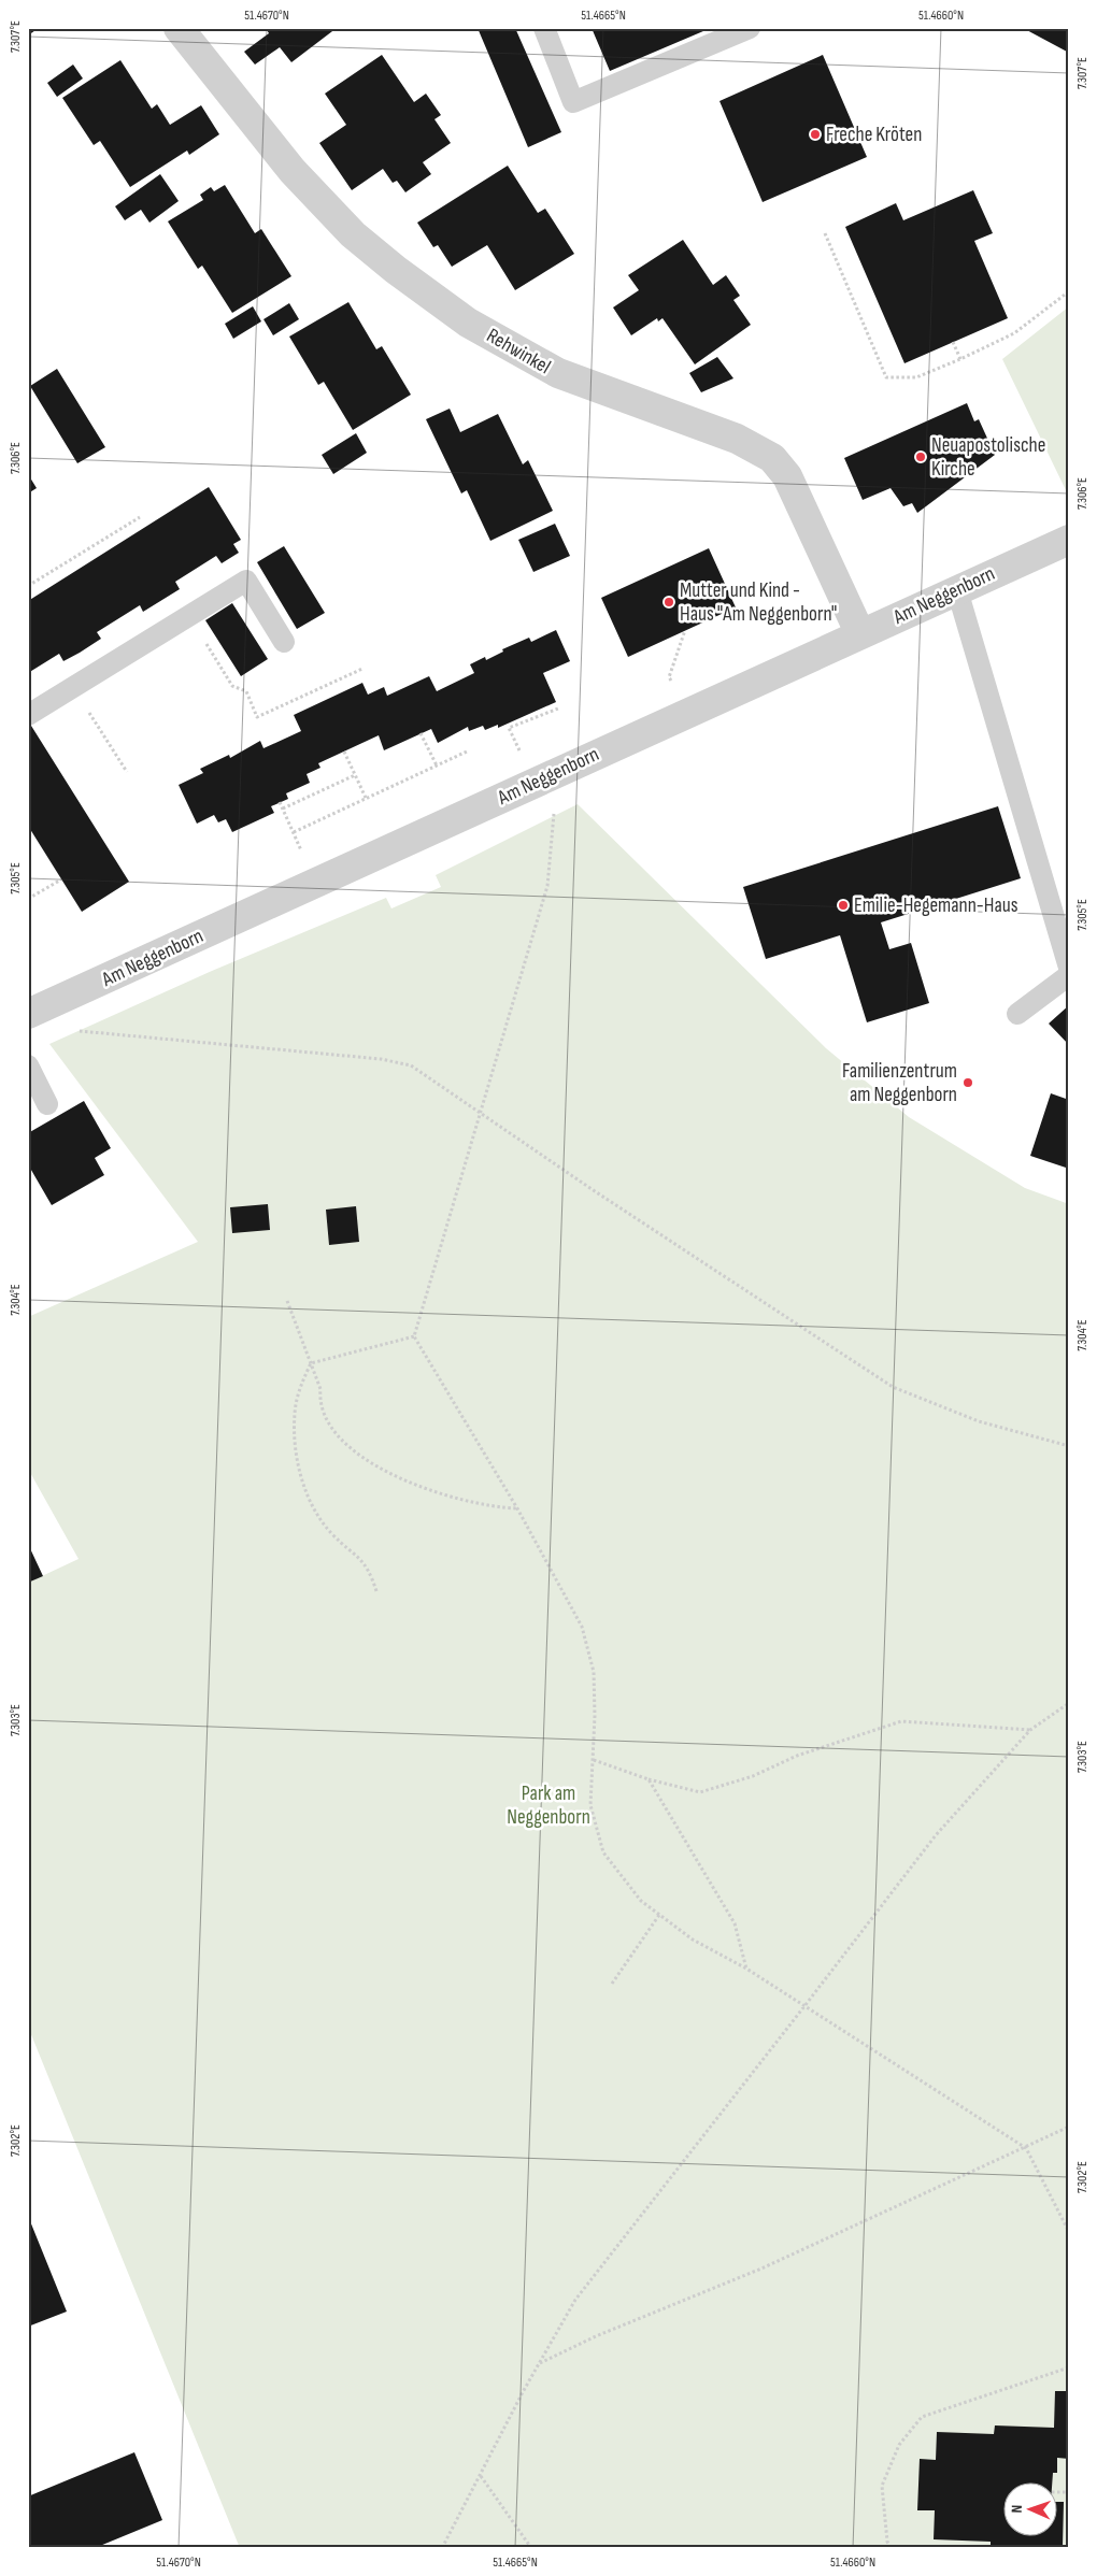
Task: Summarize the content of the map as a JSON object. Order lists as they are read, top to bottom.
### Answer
{
  "streets": {
    "street": ["Rehwinkel", "Am Neggenborn"]
  },
  "crossings": [
    ["Rehwinkel", "Am Neggenborn"]
  ],
  "parks": ["Park am Neggenborn"],
  "places": [
    "Freche Kröten",
    "Neuapostolische Kirche",
    "Mutter und Kind - Haus \"Am Neggenborn\"",
    "Emilie-Hegemann-Haus",
    "Familienzentrum am Neggenborn"
  ],
  "north": "left",
  "coordinates": [
    "51.4670°N",
    "51.4665°N",
    "51.4660°N",
    "7.307°E",
    "7.306°E",
    "7.305°E",
    "7.304°E",
    "7.303°E",
    "7.302°E"
  ]
}
